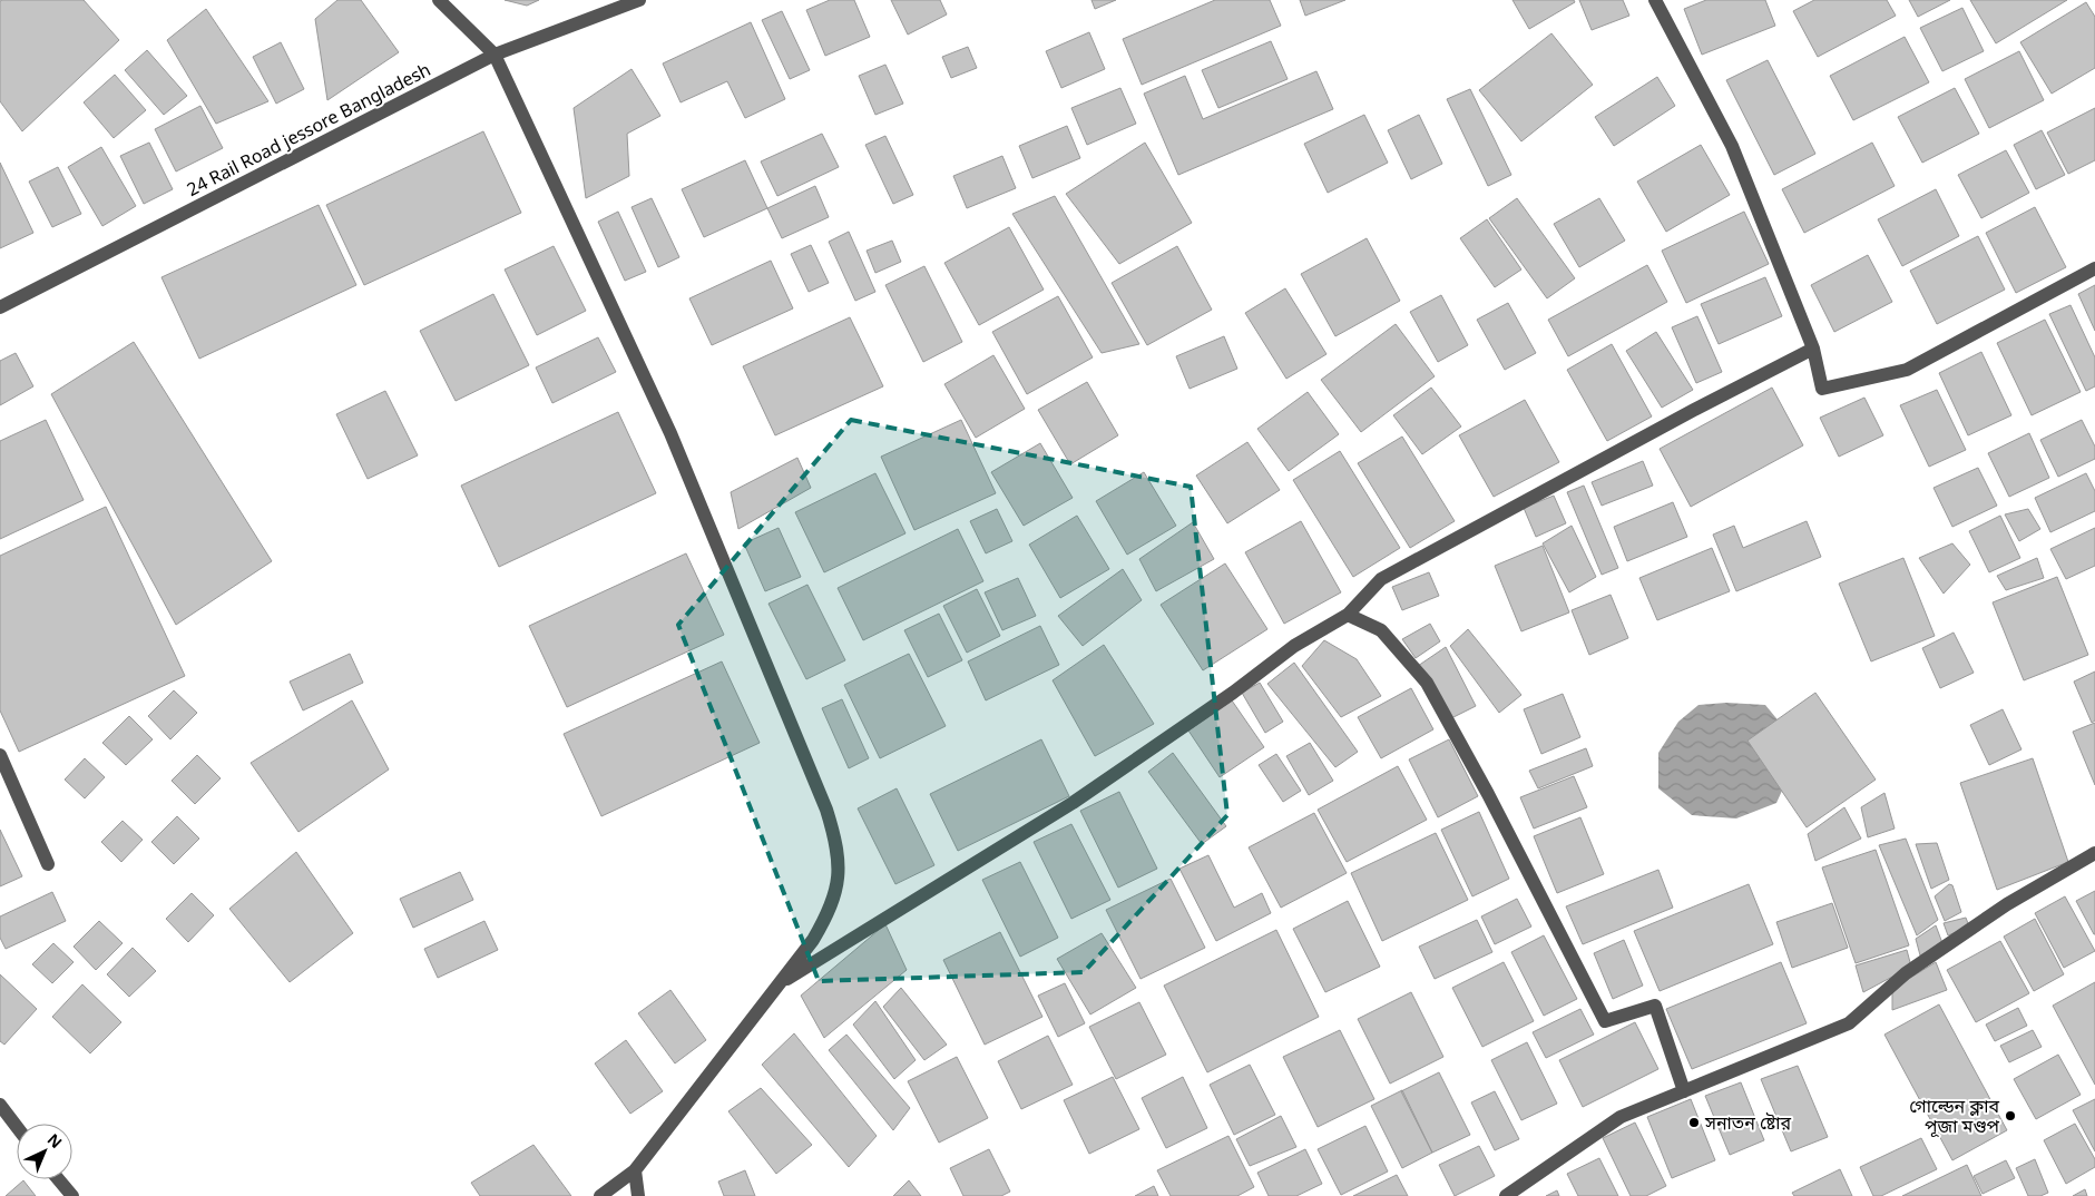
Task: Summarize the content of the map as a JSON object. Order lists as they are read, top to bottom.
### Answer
{
  "streets": {
    "street": ["24 Rail Road jessore Bangladesh"]
  },
  "places": ["গোল্ডেন ক্লাব পূজা মণ্ডপ", "সনাতন ষ্টোর"],
  "north": "top right"
}
